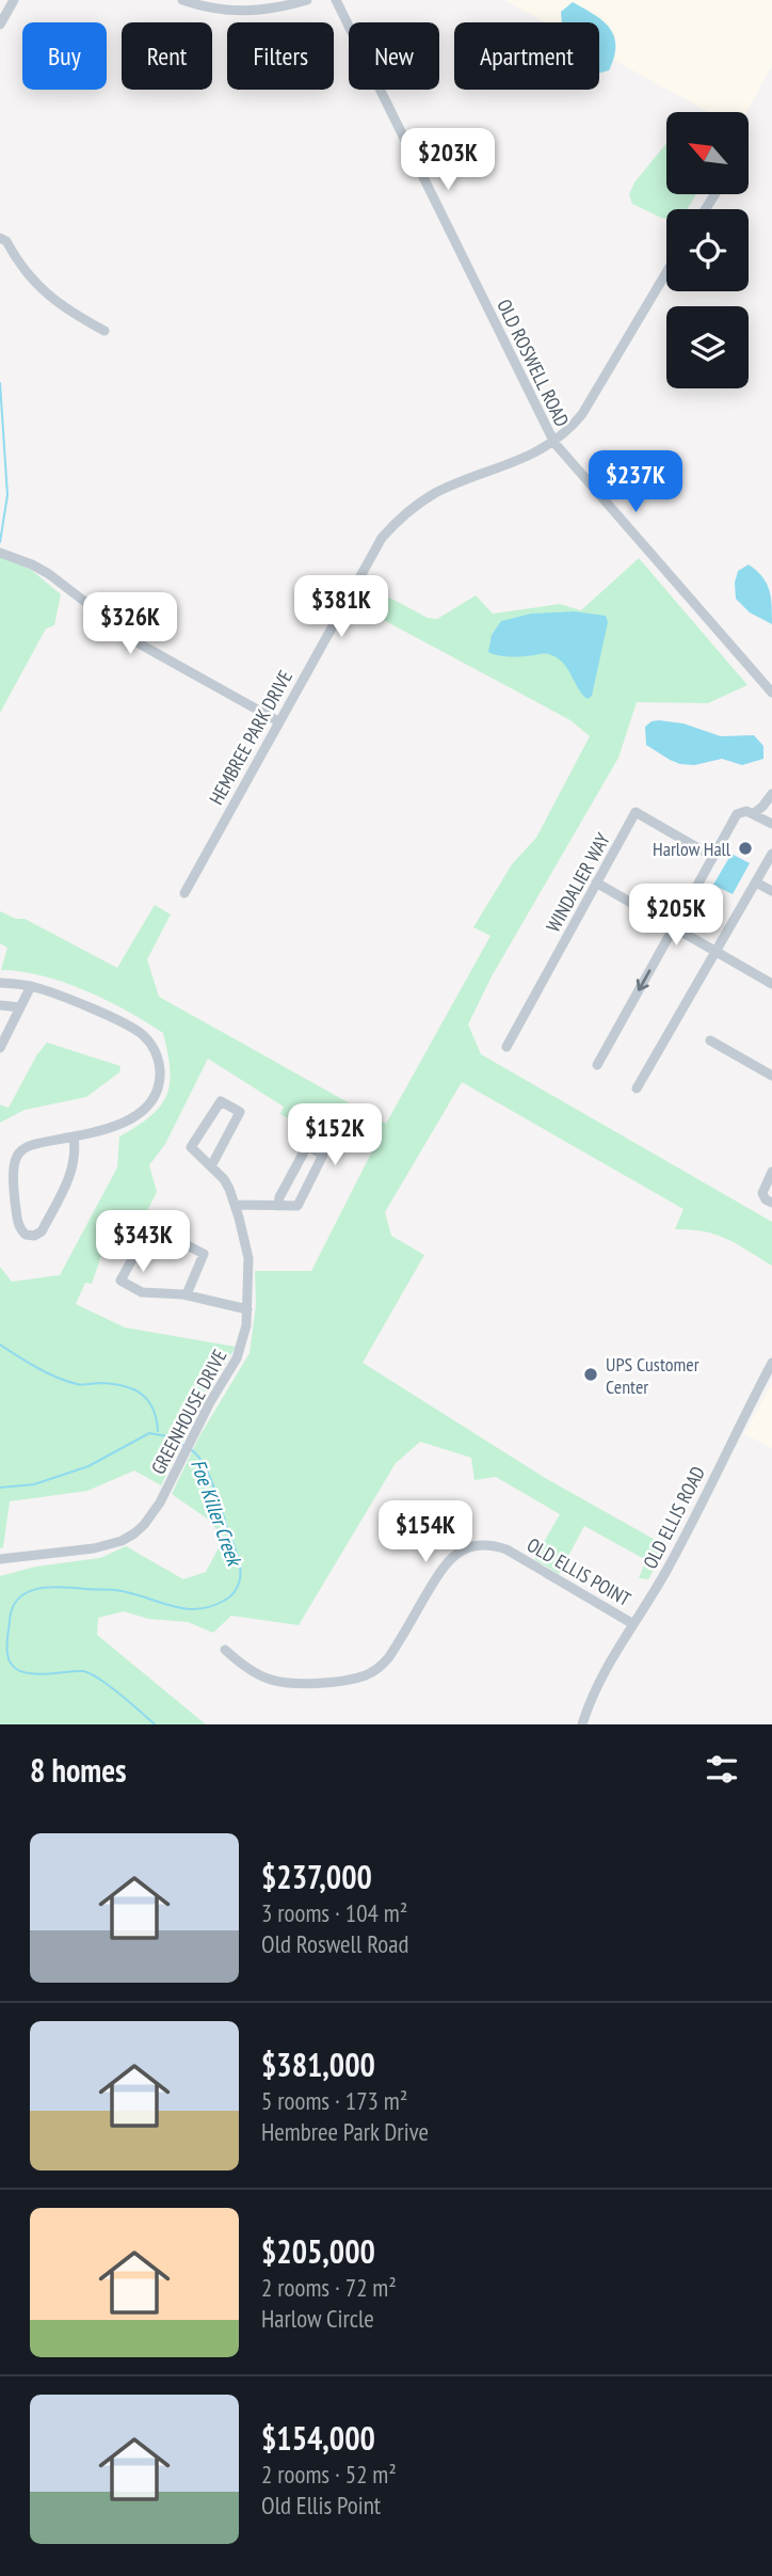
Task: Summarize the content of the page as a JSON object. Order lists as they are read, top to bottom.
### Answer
{
  "streets": {
    "street": [
      "OLD ROSWELL ROAD",
      "HEMBREE PARK DRIVE",
      "WINDALIER WAY",
      "GREENHOUSE DRIVE",
      "OLD ELLIS ROAD",
      "OLD ELLIS POINT"
    ]
  },
  "crossings": [
    ["OLD ROSWELL ROAD", "HEMBREE PARK DRIVE"],
    ["OLD ELLIS ROAD", "OLD ELLIS POINT"]
  ],
  "water": ["Foe Killer Creek"],
  "places": ["Harlow Hall", "UPS Customer Center"],
  "north": "top left",
  "page": {
    "chip": [
      "Buy",
      "Rent",
      "Filters",
      "New",
      "Apartment"
    ],
    "price": [
      "$203K",
      "$237K",
      "$381K",
      "$326K",
      "$205K",
      "$152K",
      "$343K",
      "$154K"
    ],
    "heading": "8 homes",
    "list": [
      {
        "name": "$237,000",
        "note": "3 rooms · 104 m² · Old Roswell Road"
      },
      {
        "name": "$381,000",
        "note": "5 rooms · 173 m² · Hembree Park Drive"
      },
      {
        "name": "$205,000",
        "note": "2 rooms · 72 m² · Harlow Circle"
      },
      {
        "name": "$154,000",
        "note": "2 rooms · 52 m² · Old Ellis Point"
      }
    ]
  }
}
